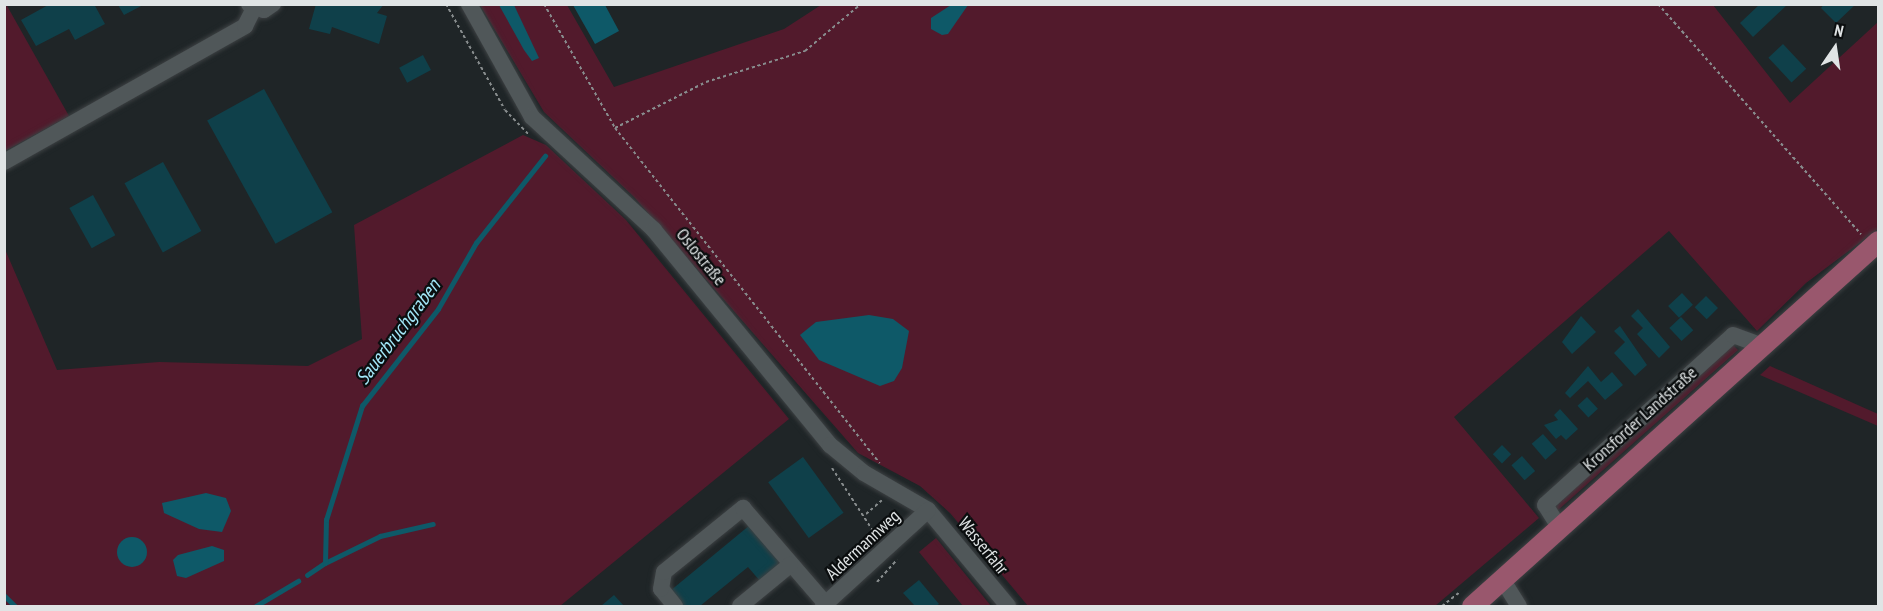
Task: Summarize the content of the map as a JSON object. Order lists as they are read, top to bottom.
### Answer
{
  "streets": {
    "main road": ["Kronsforder Landstraße"],
    "street": ["Oslostraße", "Aldermannweg", "Wasserfahr"]
  },
  "crossings": [
    ["Oslostraße", "Aldermannweg"],
    ["Oslostraße", "Wasserfahr"],
    ["Aldermannweg", "Wasserfahr"]
  ],
  "water": ["Sauerbruchgraben"],
  "north": "top"
}
